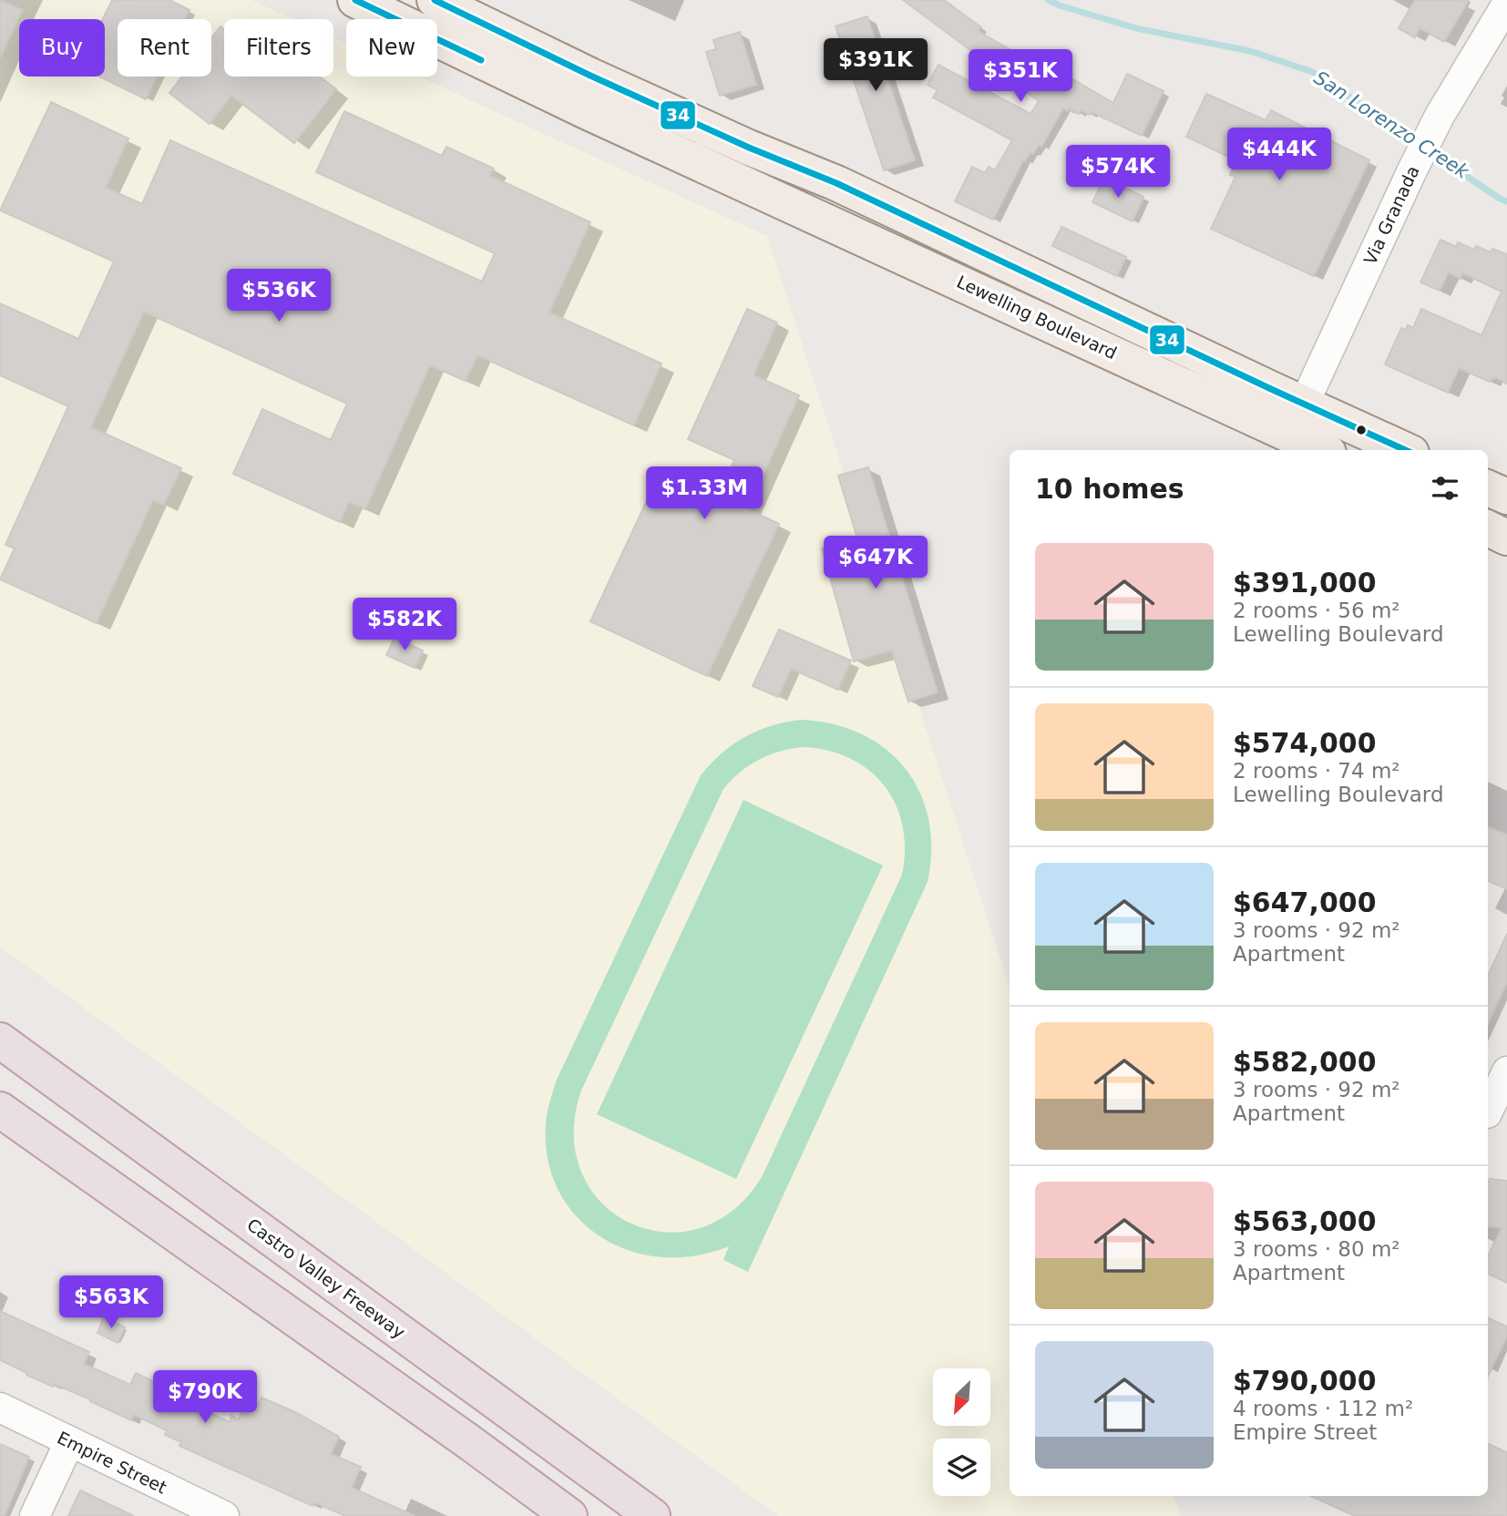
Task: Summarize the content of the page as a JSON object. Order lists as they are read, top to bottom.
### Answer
{
  "streets": {
    "highway": ["Castro Valley Freeway"],
    "main road": ["Lewelling Boulevard"],
    "street": ["Via Granada", "Empire Street"]
  },
  "crossings": [
    ["Via Granada", "Lewelling Boulevard"]
  ],
  "water": ["San Lorenzo Creek"],
  "lines": ["transit line 34"],
  "north": "bottom left",
  "page": {
    "chip": [
      "Buy",
      "Rent",
      "Filters",
      "New"
    ],
    "price": [
      "$391K",
      "$351K",
      "$444K",
      "$574K",
      "$536K",
      "$1.33M",
      "$647K",
      "$582K",
      "$563K",
      "$790K"
    ],
    "heading": "10 homes",
    "list": [
      {
        "name": "$391,000",
        "note": "2 rooms · 56 m² · Lewelling Boulevard"
      },
      {
        "name": "$574,000",
        "note": "2 rooms · 74 m² · Lewelling Boulevard"
      },
      {
        "name": "$647,000",
        "note": "3 rooms · 92 m² · Apartment"
      },
      {
        "name": "$582,000",
        "note": "3 rooms · 92 m² · Apartment"
      },
      {
        "name": "$563,000",
        "note": "3 rooms · 80 m² · Apartment"
      },
      {
        "name": "$790,000",
        "note": "4 rooms · 112 m² · Empire Street"
      }
    ]
  }
}
